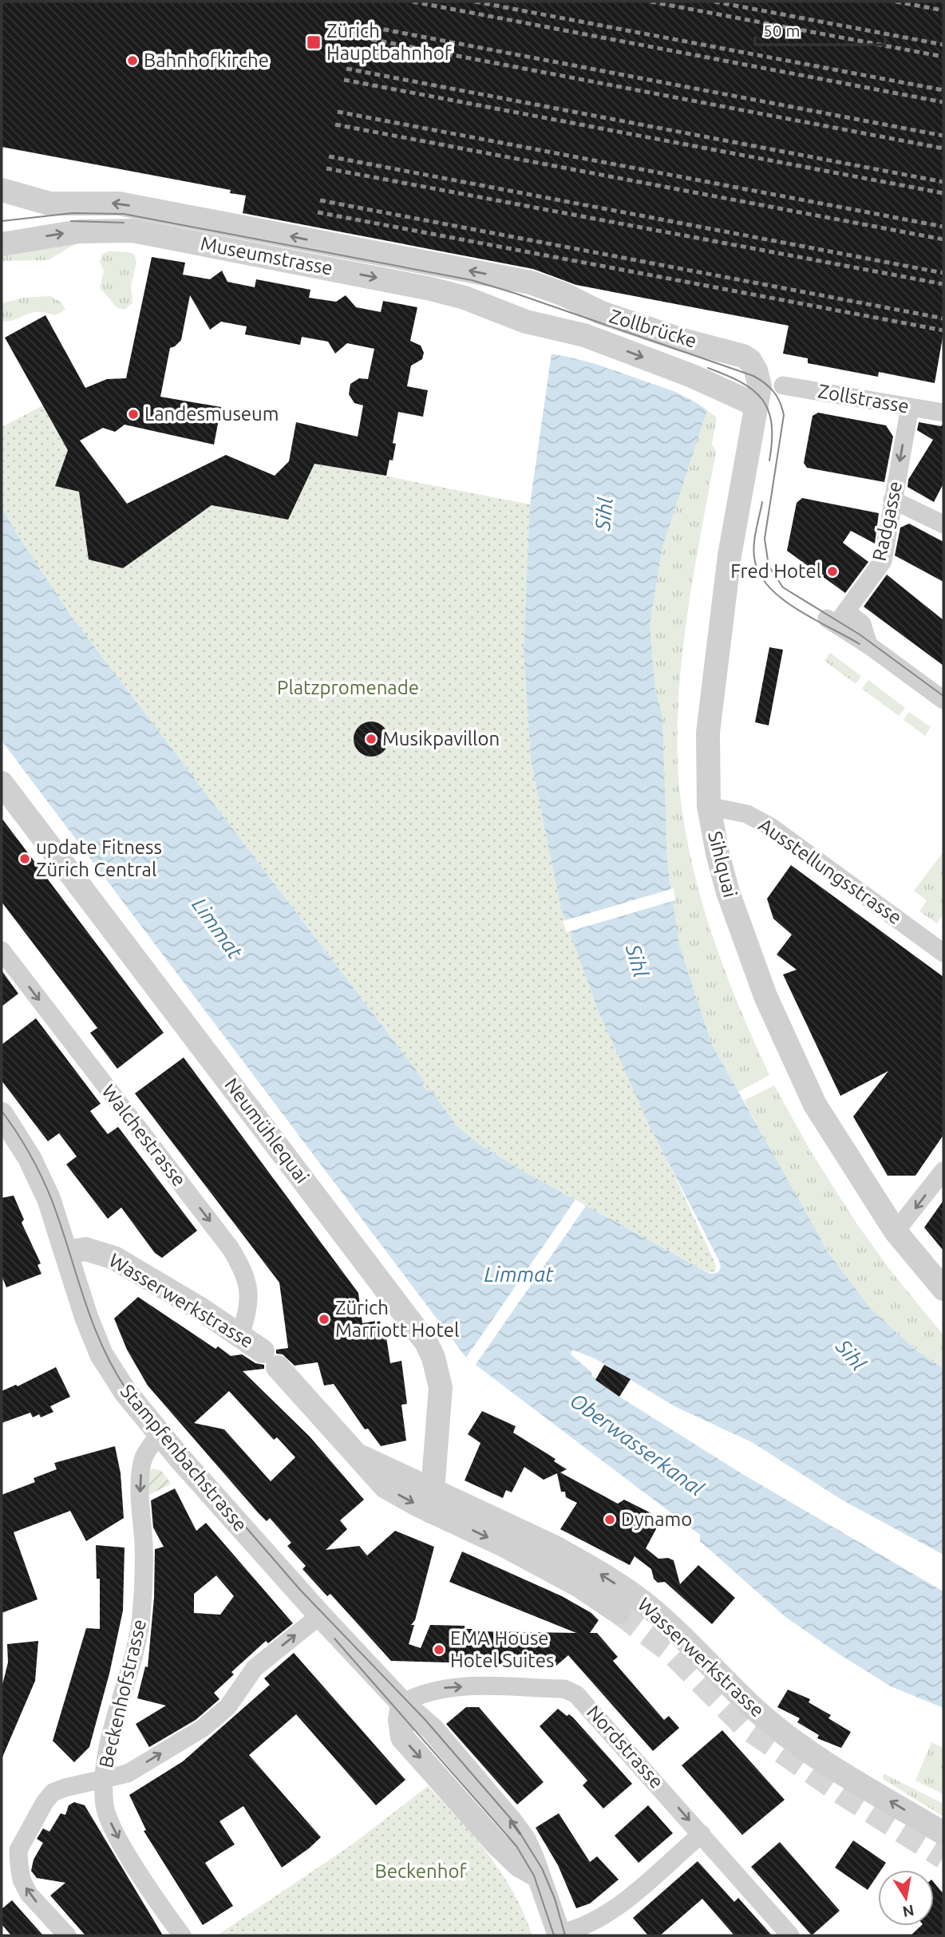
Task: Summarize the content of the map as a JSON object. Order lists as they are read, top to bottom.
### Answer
{
  "streets": {
    "street": [
      "Museumstrasse",
      "Zollbrücke",
      "Zollstrasse",
      "Radgasse",
      "Sihlquai",
      "Ausstellungsstrasse",
      "Neumühlequai",
      "Walchestrasse",
      "Wasserwerkstrasse",
      "Stampfenbachstrasse",
      "Beckenhofstrasse",
      "Nordstrasse"
    ]
  },
  "crossings": [
    ["Museumstrasse", "Zollbrücke"],
    ["Zollbrücke", "Zollstrasse"],
    ["Zollbrücke", "Sihlquai"],
    ["Zollstrasse", "Radgasse"],
    ["Zollstrasse", "Sihlquai"],
    ["Sihlquai", "Ausstellungsstrasse"],
    ["Neumühlequai", "Wasserwerkstrasse"],
    ["Walchestrasse", "Wasserwerkstrasse"],
    ["Wasserwerkstrasse", "Stampfenbachstrasse"],
    ["Stampfenbachstrasse", "Beckenhofstrasse"],
    ["Stampfenbachstrasse", "Nordstrasse"]
  ],
  "one_way": ["Walchestrasse", "Beckenhofstrasse", "Nordstrasse"],
  "water": ["Sihl", "Limmat", "Oberwasserkanal"],
  "parks": ["Platzpromenade", "Beckenhof"],
  "places": {
    "transit": ["Zürich Hauptbahnhof"],
    "other": [
      "Bahnhofkirche",
      "Landesmuseum",
      "Fred Hotel",
      "Musikpavillon",
      "update Fitness Zürich Central",
      "Zürich Marriott Hotel",
      "Dynamo",
      "EMA House Hotel Suites"
    ]
  },
  "scale_bar": "50 m",
  "north": "bottom"
}
